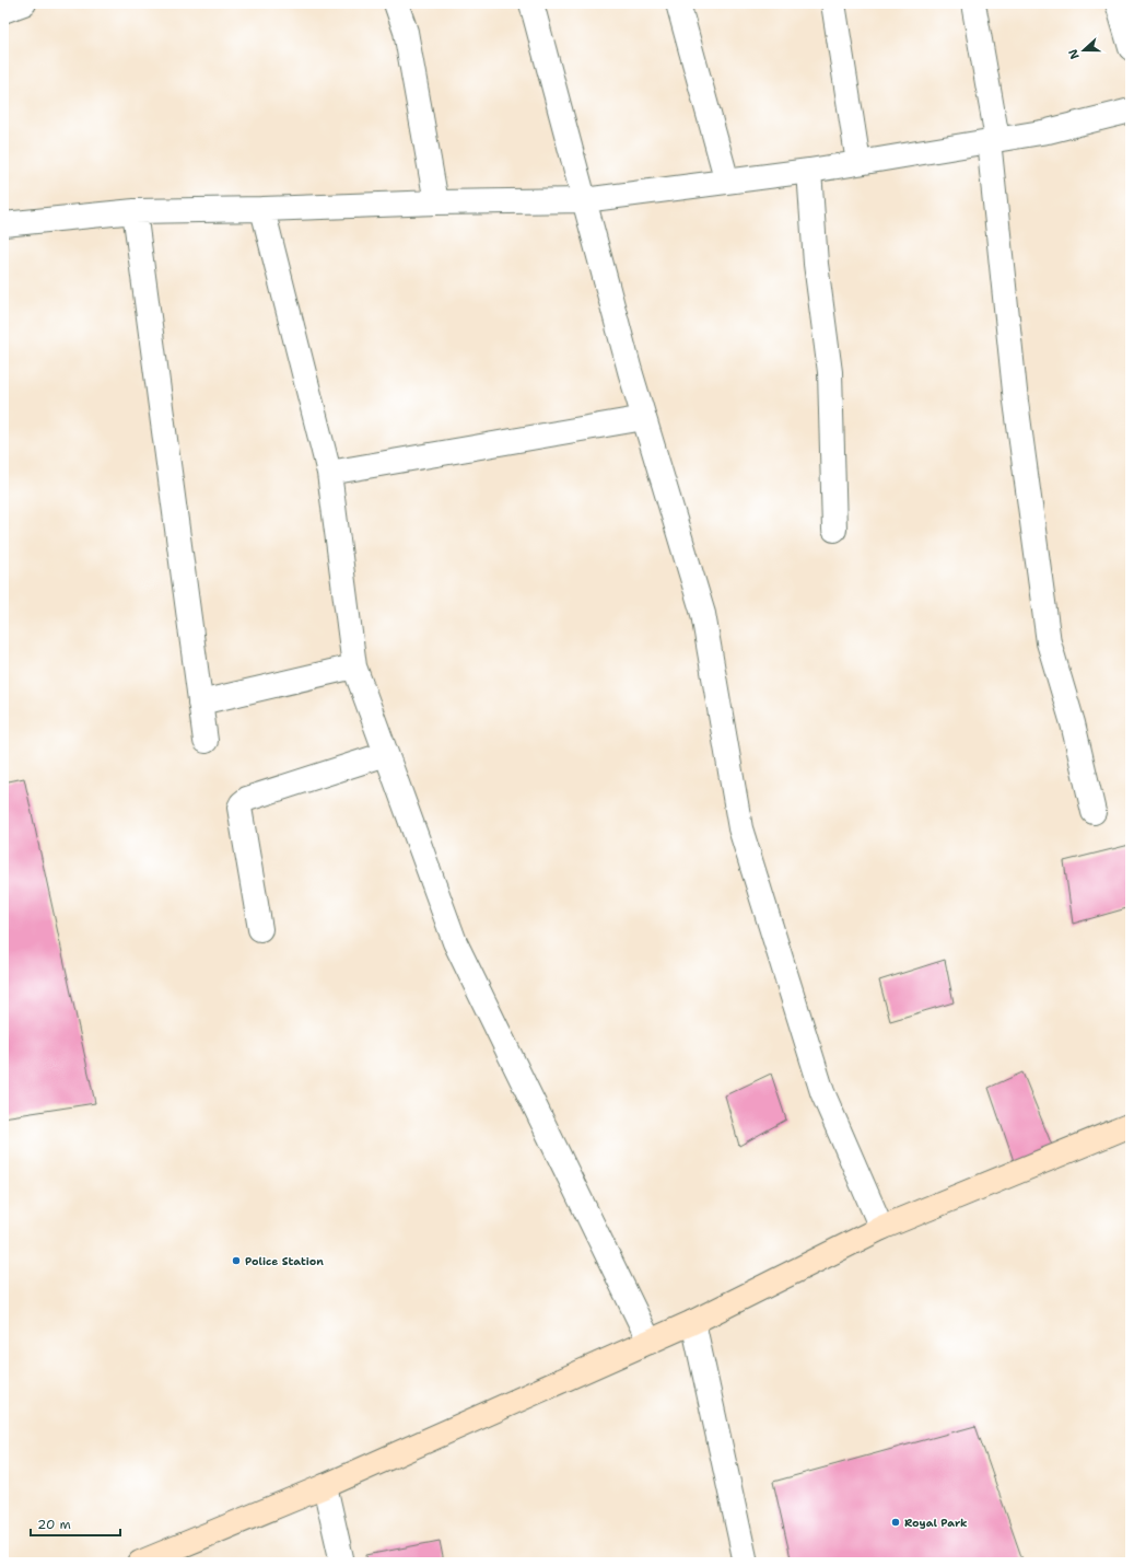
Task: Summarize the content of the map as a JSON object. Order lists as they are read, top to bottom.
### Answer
{
  "places": ["Police Station", "Royal Park"],
  "scale_bar": "20 m",
  "north": "left"
}
